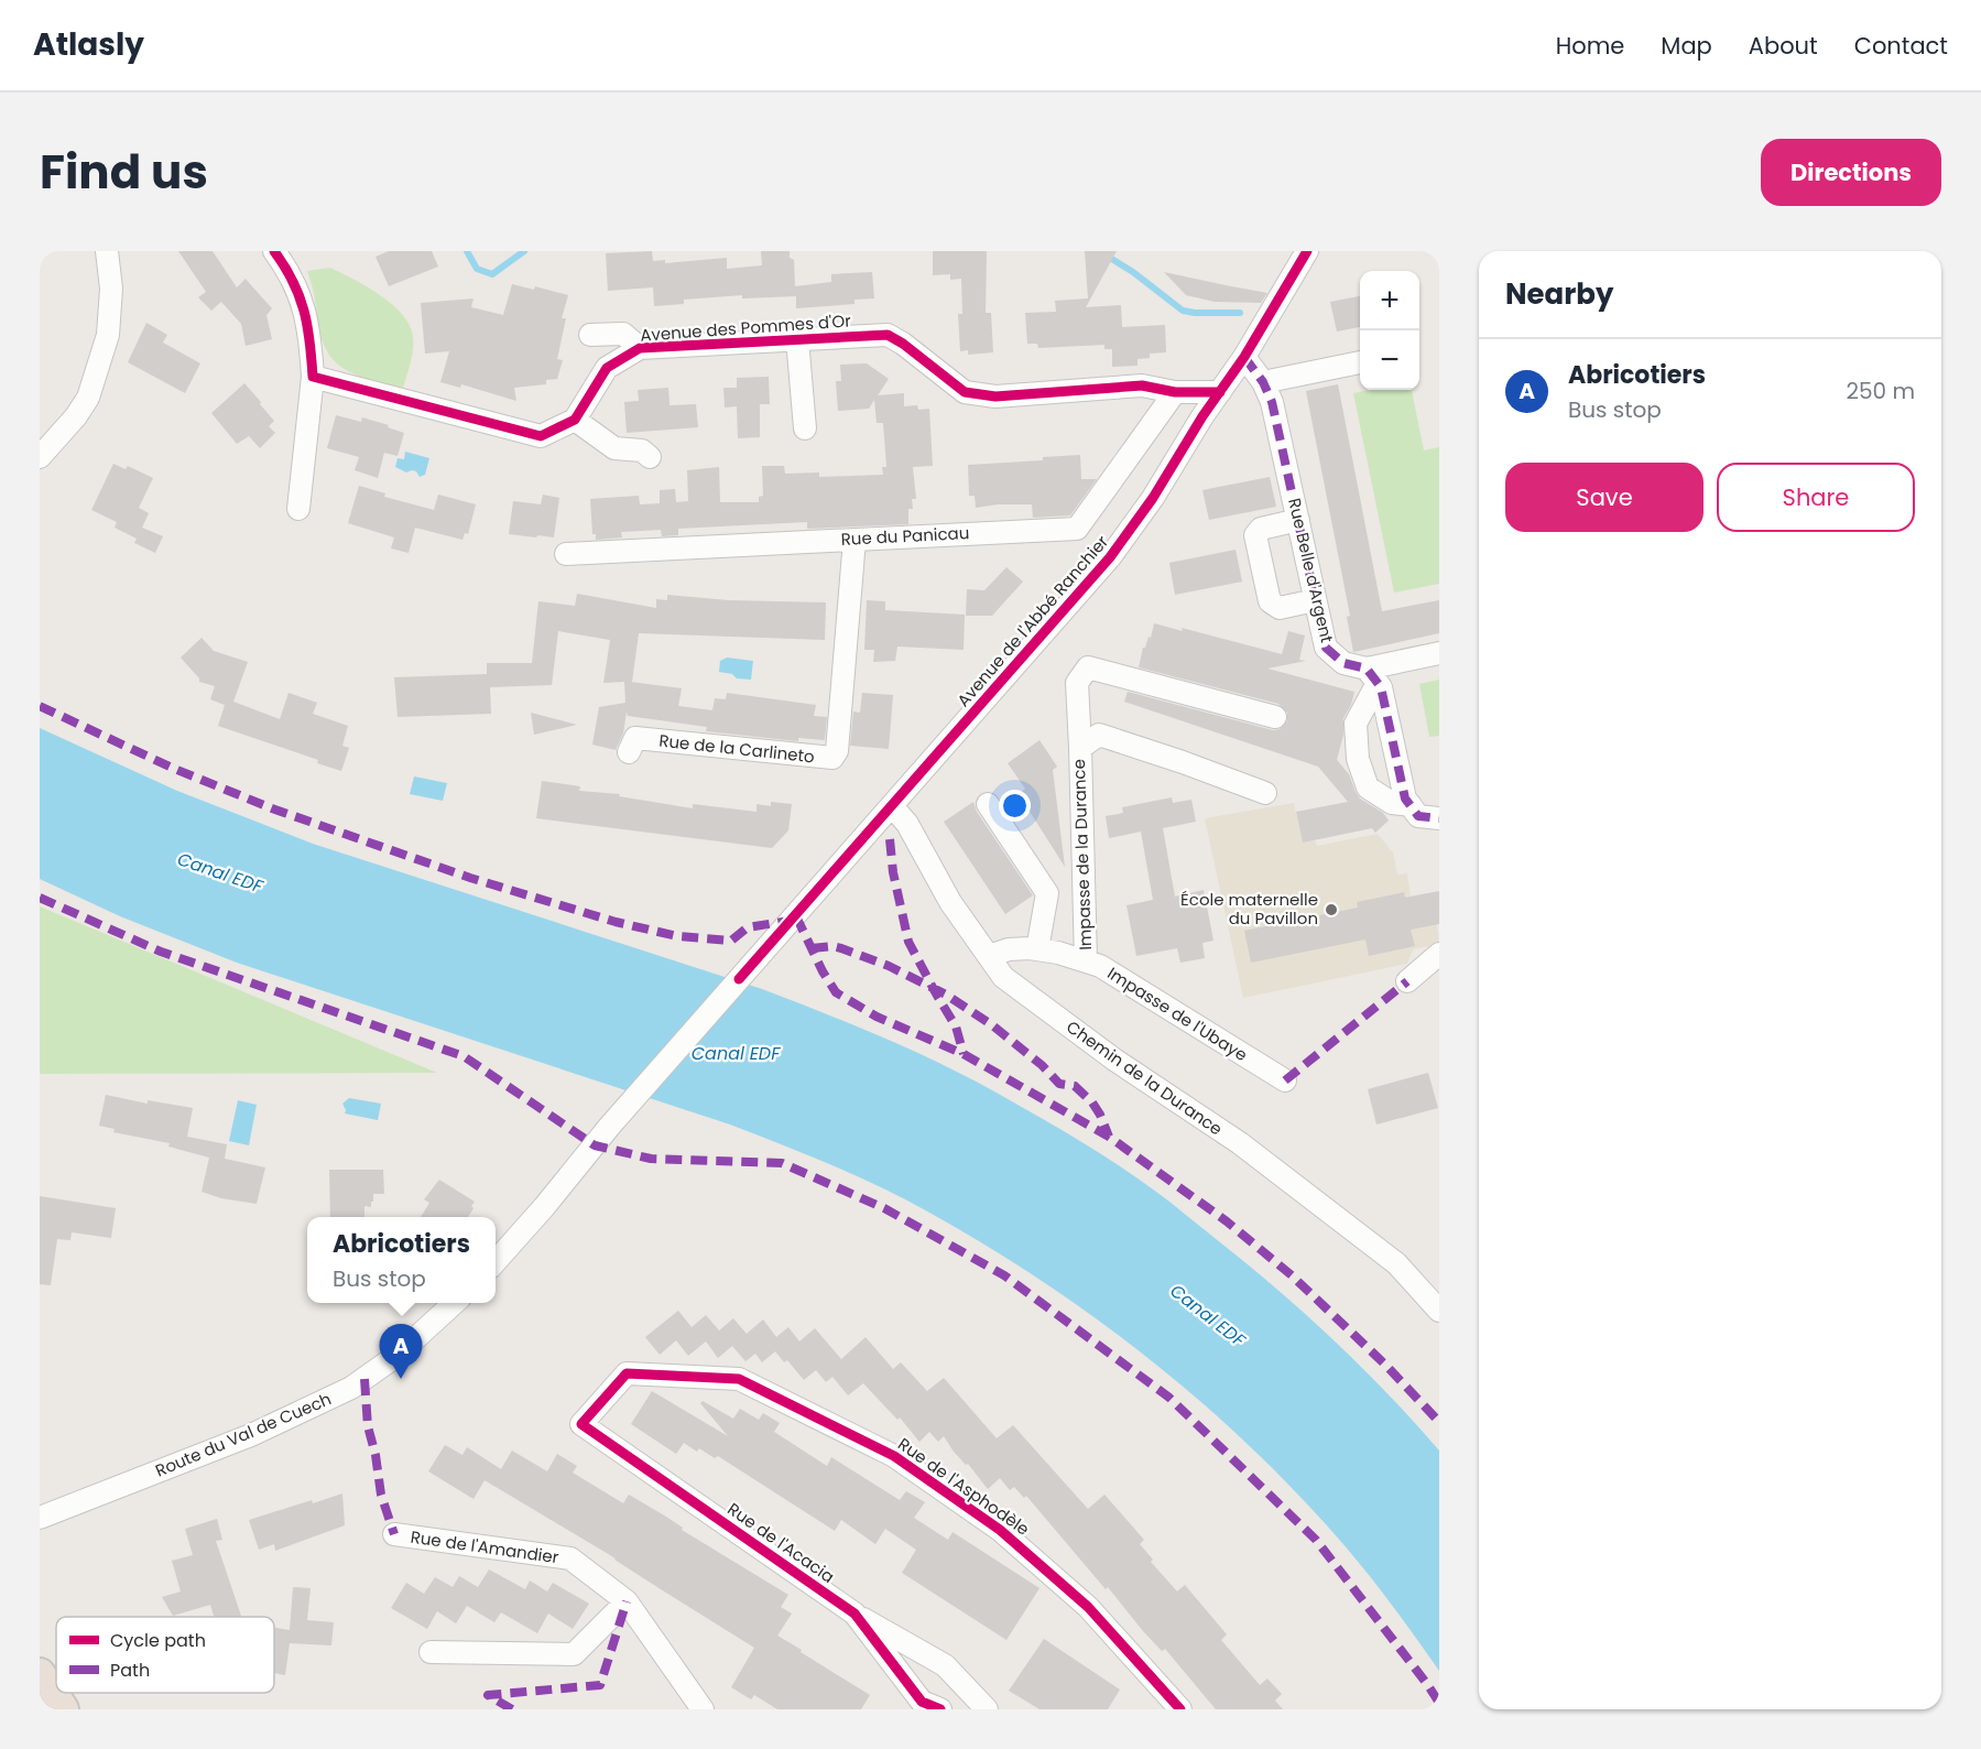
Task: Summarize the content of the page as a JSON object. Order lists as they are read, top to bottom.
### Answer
{
  "streets": {
    "street": [
      "Avenue des Pommes d'Or",
      "Rue du Panicau",
      "Rue Belle d'Argent",
      "Avenue de l'Abbé Ranchier",
      "Rue de la Carlineto",
      "Impasse de la Durance",
      "Impasse de l'Ubaye",
      "Chemin de la Durance",
      "Route du Val de Cuech",
      "Rue de l'Asphodèle",
      "Rue de l'Acacia",
      "Rue de l'Amandier"
    ]
  },
  "crossings": [
    ["Avenue des Pommes d'Or", "Rue du Panicau"],
    ["Avenue des Pommes d'Or", "Avenue de l'Abbé Ranchier"],
    ["Rue du Panicau", "Rue de la Carlineto"],
    ["Rue Belle d'Argent", "Avenue de l'Abbé Ranchier"],
    ["Avenue de l'Abbé Ranchier", "Chemin de la Durance"],
    ["Impasse de la Durance", "Impasse de l'Ubaye"],
    ["Impasse de l'Ubaye", "Chemin de la Durance"],
    ["Rue de l'Asphodèle", "Rue de l'Acacia"]
  ],
  "water": ["Canal EDF"],
  "places": ["École maternelle du Pavillon"],
  "legend": ["Cycle path", "Path"],
  "page": {
    "header": "Atlasly",
    "nav": [
      "Home",
      "Map",
      "About",
      "Contact"
    ],
    "title": "Find us",
    "buttons": [
      "Directions",
      ["Save", "Share"]
    ],
    "heading": "Nearby",
    "map_buttons": ["+", "−"],
    "list": [
      {
        "mark": "A",
        "name": "Abricotiers",
        "note": "Bus stop",
        "value": "250 m"
      }
    ],
    "popup": ["Abricotiers", "Bus stop"],
    "pins": "A"
  }
}
